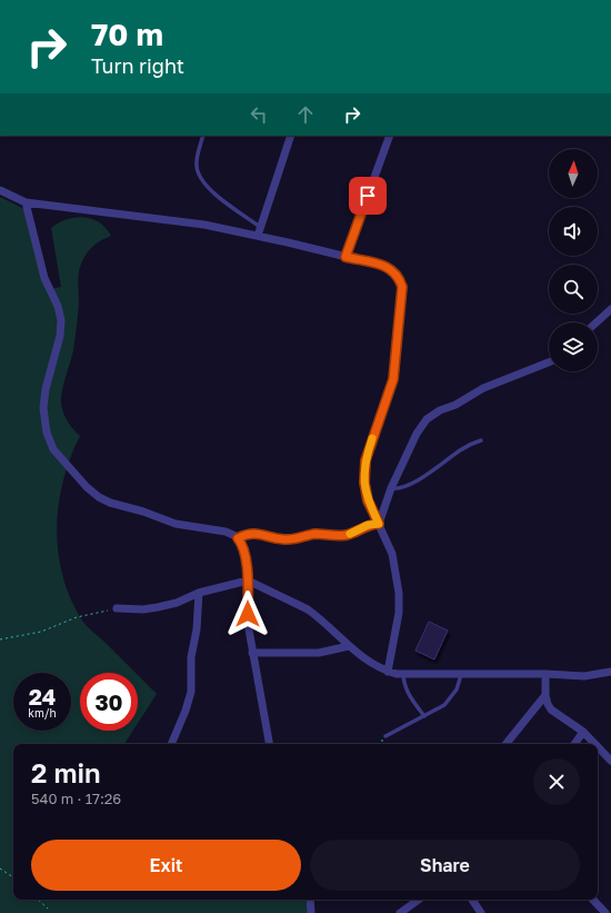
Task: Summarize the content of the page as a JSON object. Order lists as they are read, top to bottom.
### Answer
{
  "north": "top",
  "page": {
    "turn": ["70 m", "Turn right"],
    "speed": "24 km/h",
    "limit": "30",
    "heading": ["2 min", "540 m · 17:26"],
    "buttons": ["Exit", "Share"]
  }
}
